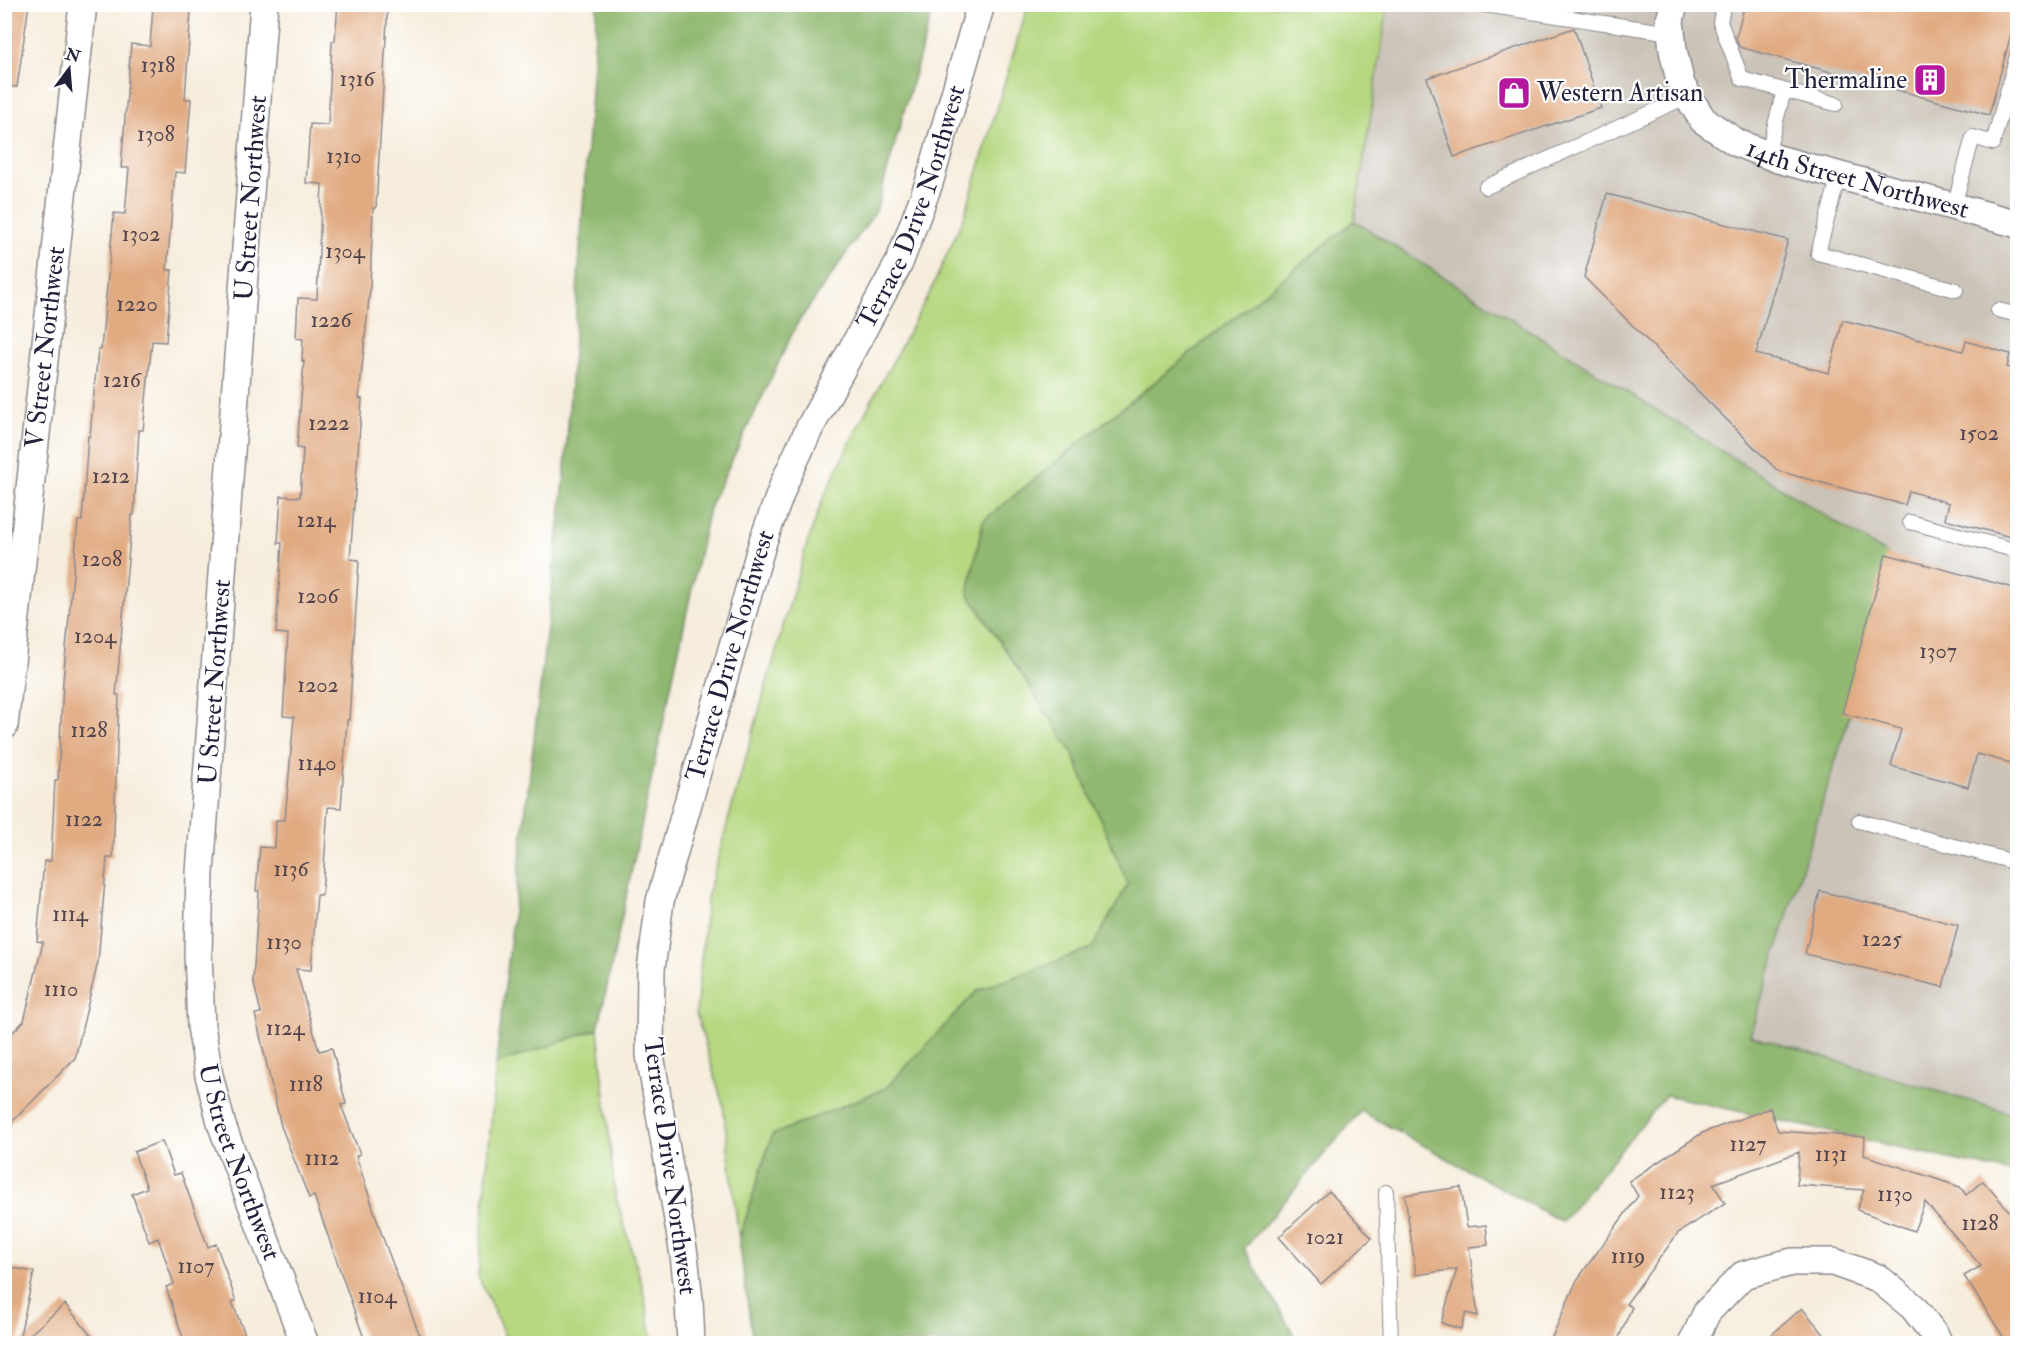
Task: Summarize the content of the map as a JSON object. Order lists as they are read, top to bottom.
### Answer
{
  "streets": {
    "street": [
      "14th Street Northwest",
      "U Street Northwest",
      "Terrace Drive Northwest",
      "V Street Northwest"
    ]
  },
  "places": {
    "building": ["Thermaline"],
    "shop": ["Western Artisan"]
  },
  "house_numbers": [
    "1318",
    "1316",
    "1308",
    "1310",
    "1302",
    "1304",
    "1220",
    "1226",
    "1216",
    "1222",
    "1502",
    "1212",
    "1214",
    "1208",
    "1206",
    "1204",
    "1307",
    "1202",
    "1128",
    "1140",
    "1122",
    "1136",
    "1114",
    "1225",
    "1130",
    "1110",
    "1124",
    "1118",
    "1127",
    "1131",
    "1112",
    "1123",
    "1130",
    "1128",
    "1021",
    "1119",
    "1107",
    "1104"
  ],
  "north": "top"
}
